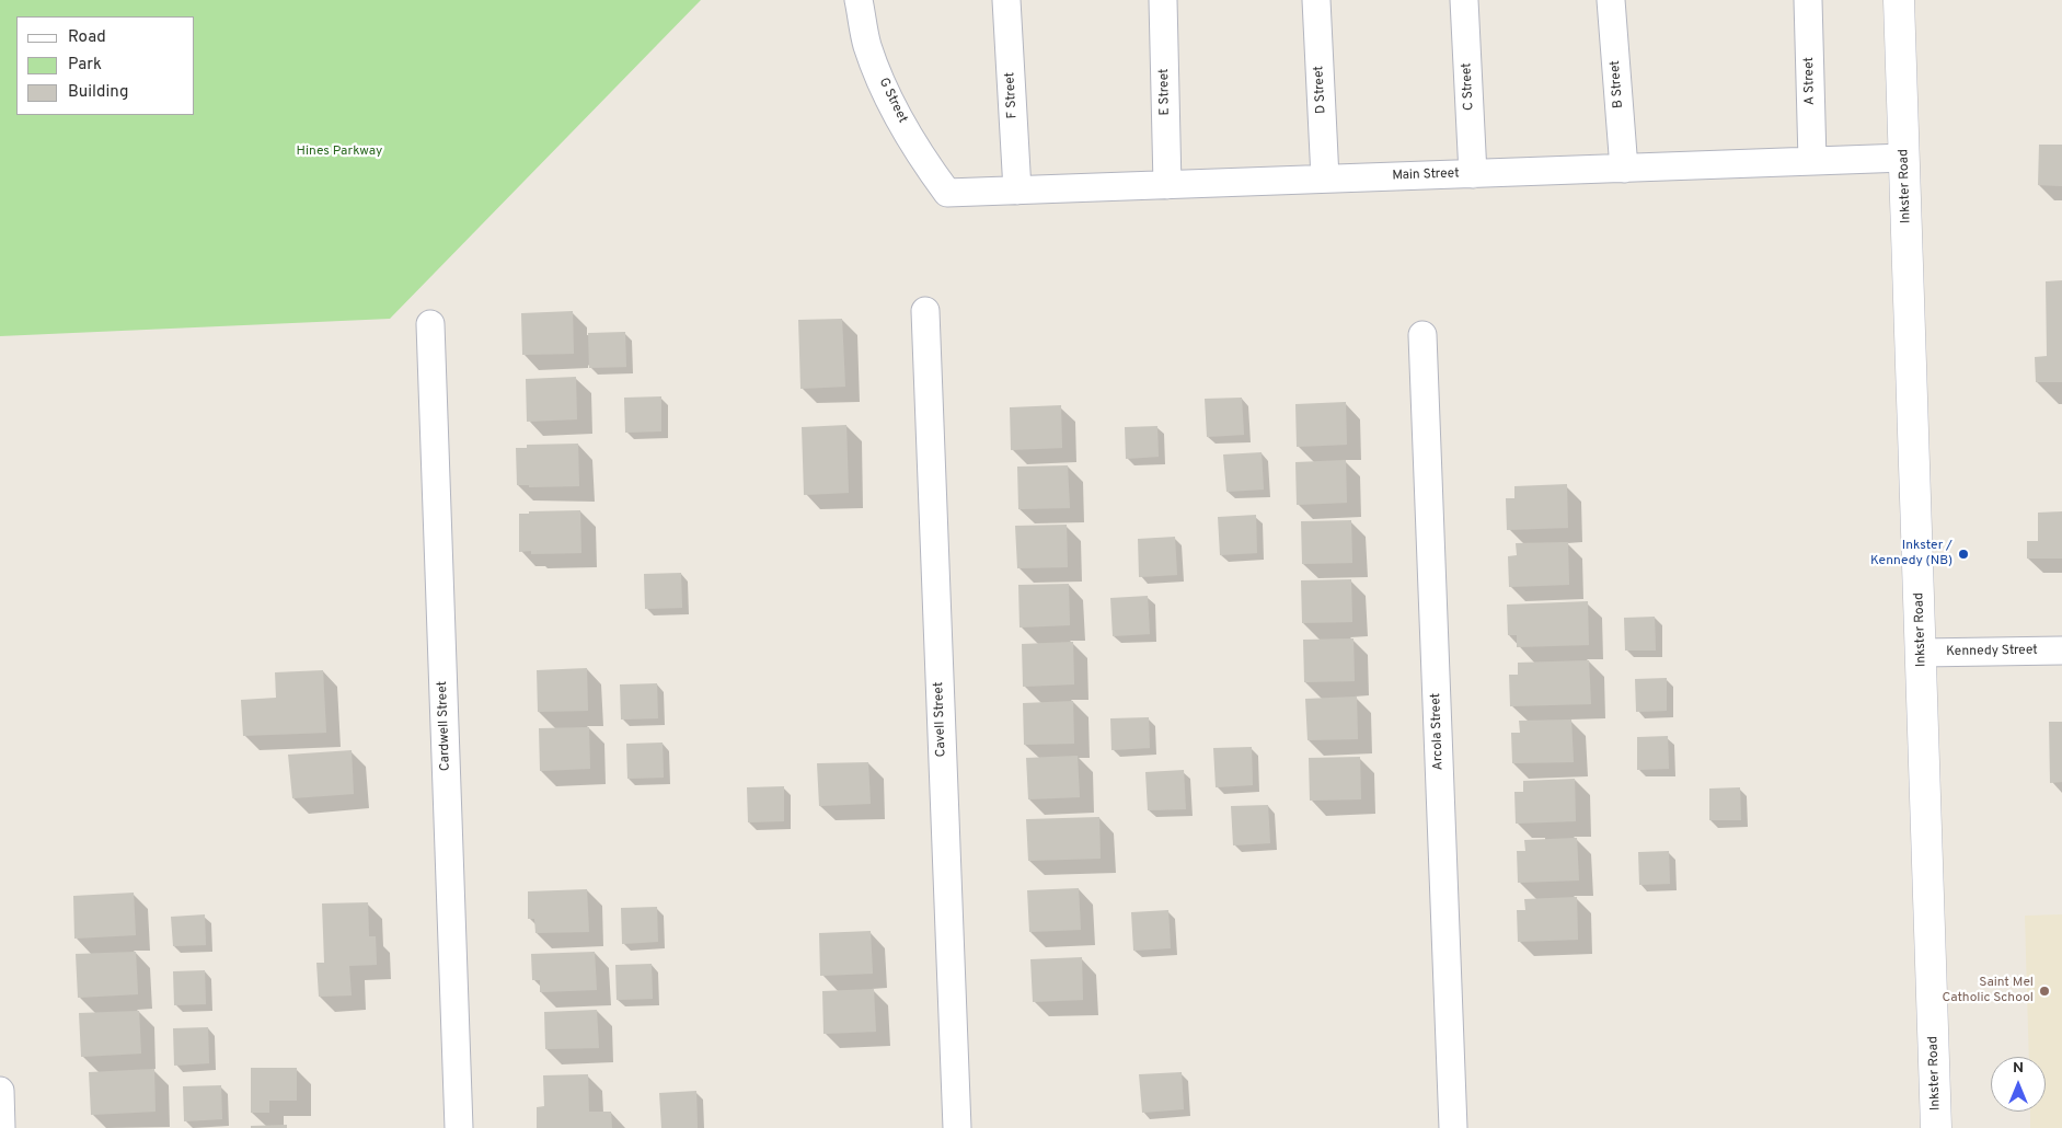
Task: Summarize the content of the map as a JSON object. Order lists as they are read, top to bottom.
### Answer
{
  "streets": {
    "main road": ["Inkster Road"],
    "street": [
      "A Street",
      "B Street",
      "C Street",
      "D Street",
      "E Street",
      "F Street",
      "G Street",
      "Main Street",
      "Kennedy Street",
      "Cavell Street",
      "Cardwell Street",
      "Arcola Street"
    ]
  },
  "crossings": [
    ["A Street", "Main Street"],
    ["B Street", "Main Street"],
    ["C Street", "Main Street"],
    ["D Street", "Main Street"],
    ["E Street", "Main Street"],
    ["F Street", "Main Street"],
    ["G Street", "Main Street"],
    ["Main Street", "Inkster Road"],
    ["Inkster Road", "Kennedy Street"]
  ],
  "parks": ["Hines Parkway"],
  "places": ["Inkster / Kennedy (NB)", "Saint Mel Catholic School"],
  "legend": ["Road", "Park", "Building"],
  "north": "top"
}
